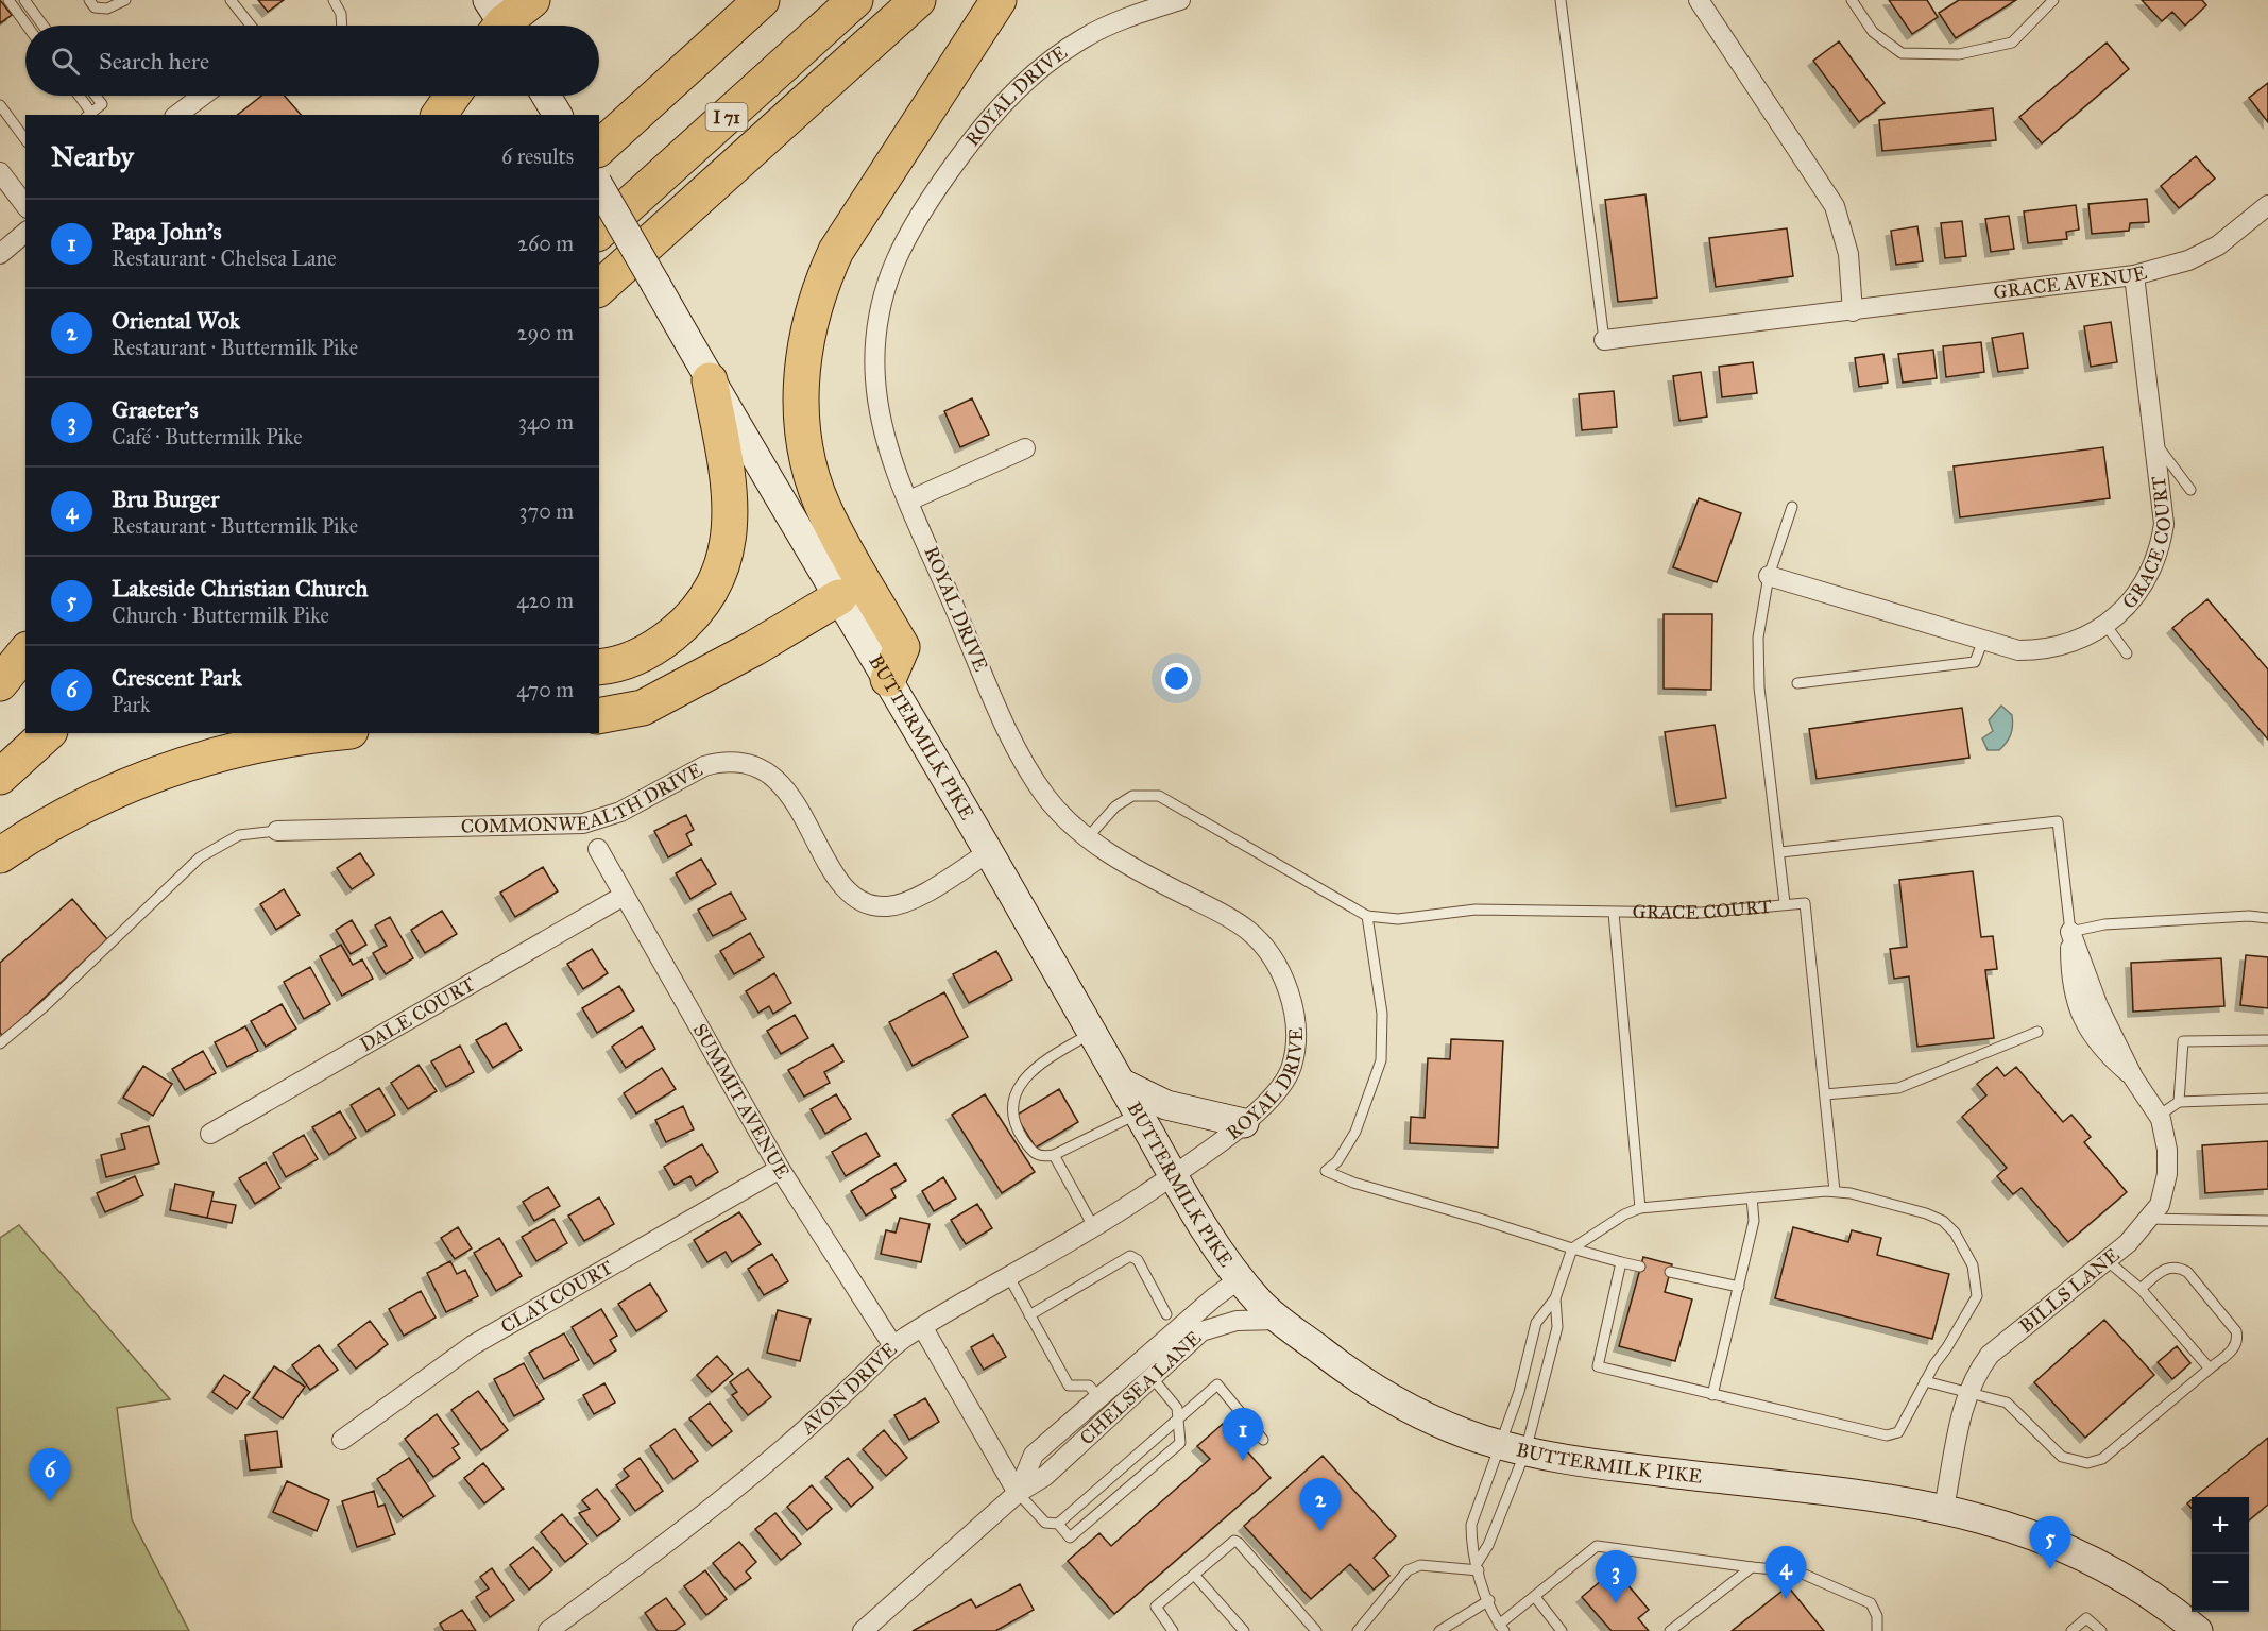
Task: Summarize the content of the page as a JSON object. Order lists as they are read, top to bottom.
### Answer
{
  "streets": {
    "highway": ["I 71"],
    "main road": ["BUTTERMILK PIKE"],
    "street": [
      "ROYAL DRIVE",
      "GRACE AVENUE",
      "GRACE COURT",
      "COMMONWEALTH DRIVE",
      "DALE COURT",
      "SUMMIT AVENUE",
      "BILLS LANE",
      "CLAY COURT",
      "AVON DRIVE",
      "CHELSEA LANE"
    ]
  },
  "crossings": [
    ["ROYAL DRIVE", "BUTTERMILK PIKE"],
    ["ROYAL DRIVE", "AVON DRIVE"],
    ["GRACE AVENUE", "GRACE COURT"],
    ["BUTTERMILK PIKE", "COMMONWEALTH DRIVE"],
    ["BUTTERMILK PIKE", "BILLS LANE"],
    ["BUTTERMILK PIKE", "AVON DRIVE"],
    ["BUTTERMILK PIKE", "CHELSEA LANE"],
    ["DALE COURT", "SUMMIT AVENUE"],
    ["SUMMIT AVENUE", "CLAY COURT"],
    ["SUMMIT AVENUE", "AVON DRIVE"]
  ],
  "page": {
    "search": "Search here",
    "heading": ["Nearby", "6 results"],
    "list": [
      {
        "mark": "1",
        "name": "Papa John's",
        "note": "Restaurant · Chelsea Lane",
        "value": "260 m"
      },
      {
        "mark": "2",
        "name": "Oriental Wok",
        "note": "Restaurant · Buttermilk Pike",
        "value": "290 m"
      },
      {
        "mark": "3",
        "name": "Graeter's",
        "note": "Café · Buttermilk Pike",
        "value": "340 m"
      },
      {
        "mark": "4",
        "name": "Bru Burger",
        "note": "Restaurant · Buttermilk Pike",
        "value": "370 m"
      },
      {
        "mark": "5",
        "name": "Lakeside Christian Church",
        "note": "Church · Buttermilk Pike",
        "value": "420 m"
      },
      {
        "mark": "6",
        "name": "Crescent Park",
        "note": "Park",
        "value": "470 m"
      }
    ],
    "pins": [
      "1",
      "6",
      "2",
      "5",
      "4",
      "3"
    ],
    "map_buttons": ["+", "−"]
  }
}
